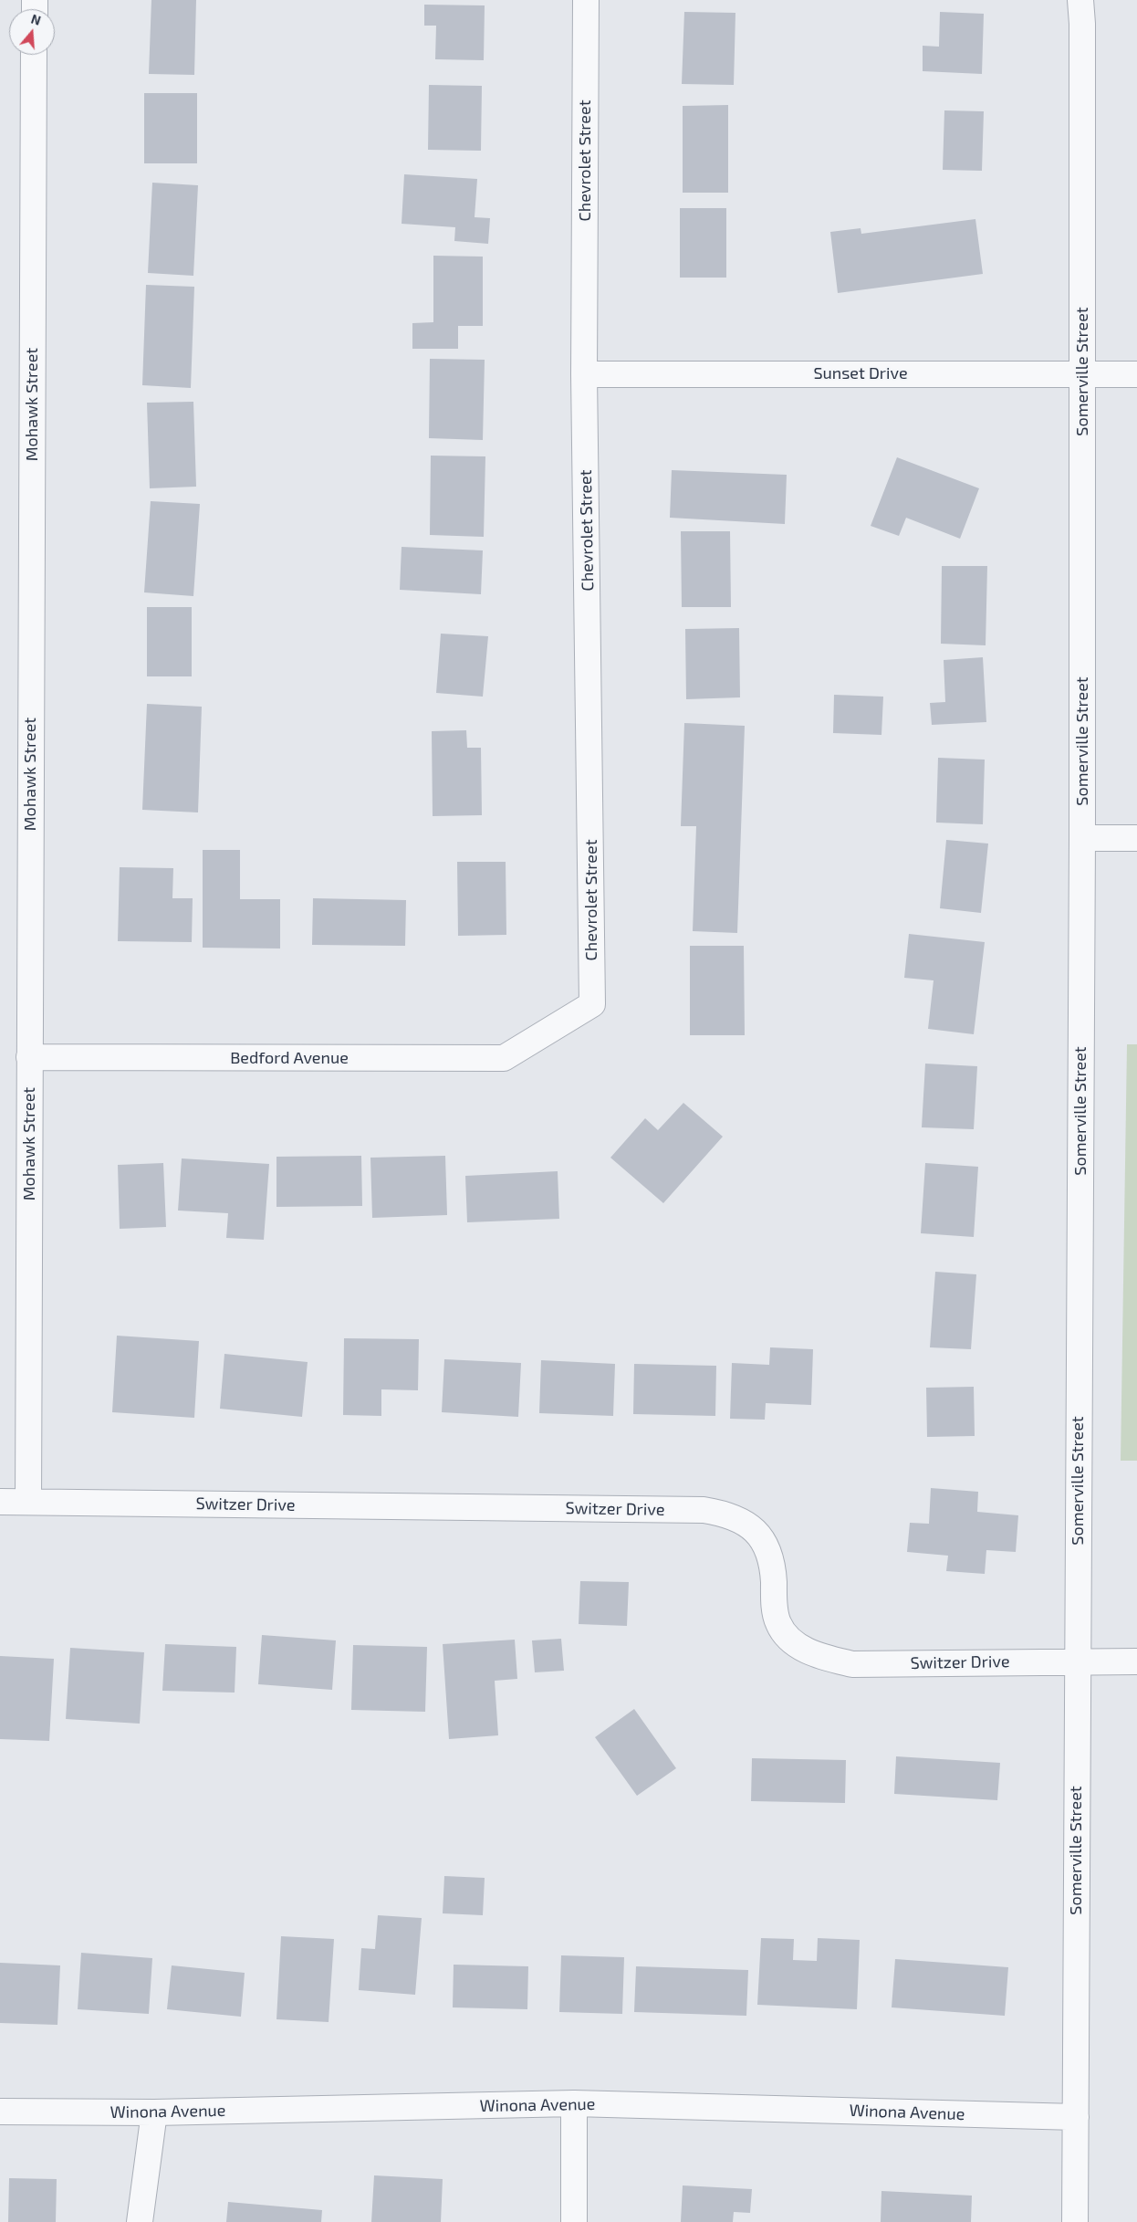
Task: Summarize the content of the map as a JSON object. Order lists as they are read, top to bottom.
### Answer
{
  "streets": {
    "street": [
      "Chevrolet Street",
      "Somerville Street",
      "Sunset Drive",
      "Mohawk Street",
      "Bedford Avenue",
      "Switzer Drive",
      "Winona Avenue"
    ]
  },
  "crossings": [
    ["Chevrolet Street", "Sunset Drive"],
    ["Chevrolet Street", "Bedford Avenue"],
    ["Somerville Street", "Sunset Drive"],
    ["Somerville Street", "Switzer Drive"],
    ["Somerville Street", "Winona Avenue"],
    ["Mohawk Street", "Bedford Avenue"],
    ["Mohawk Street", "Switzer Drive"]
  ],
  "north": "top"
}
